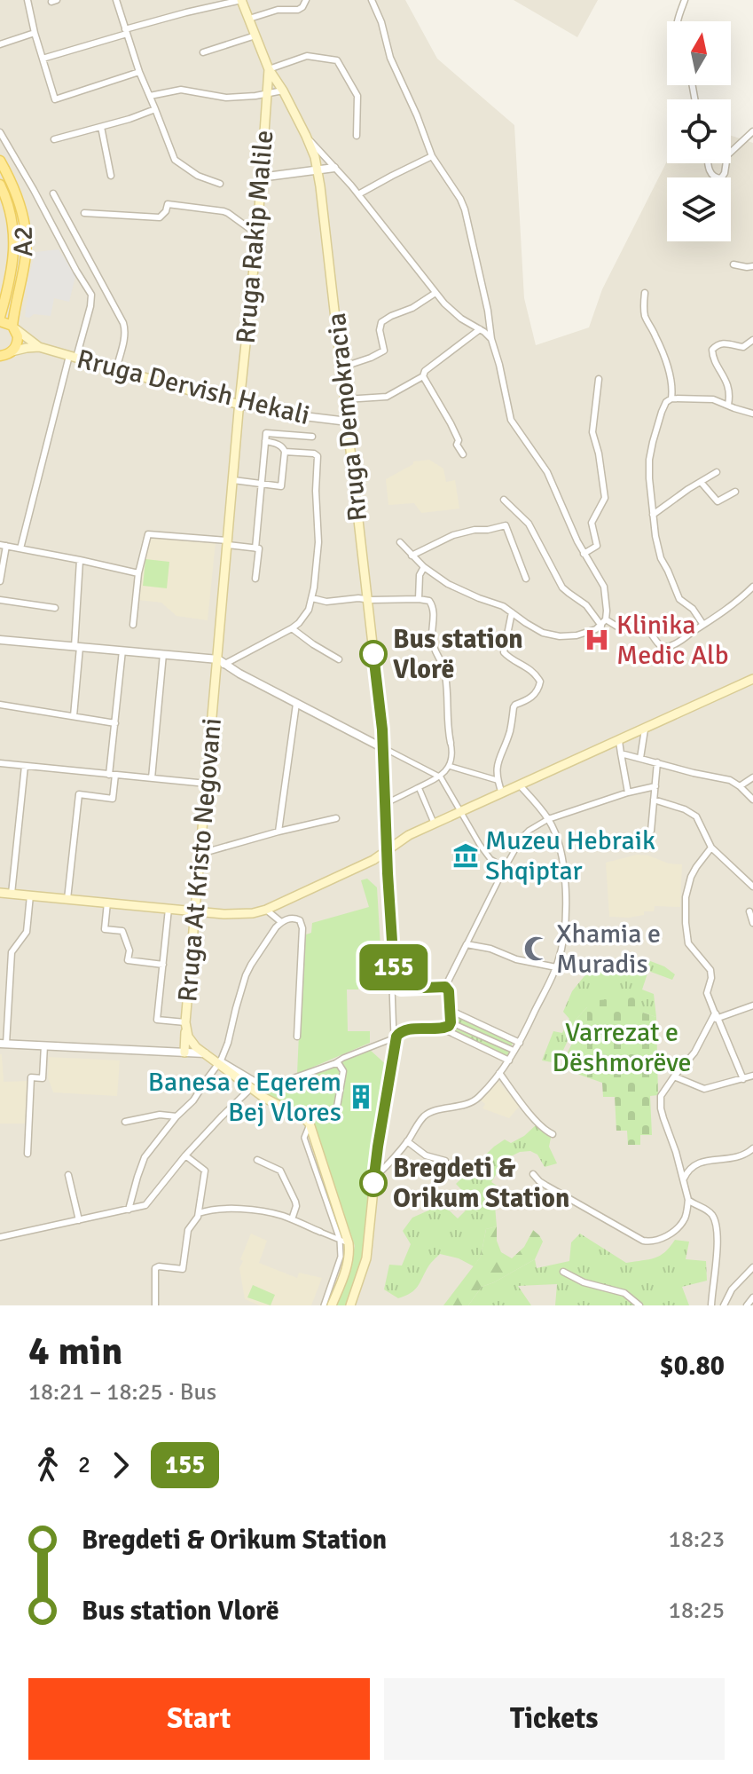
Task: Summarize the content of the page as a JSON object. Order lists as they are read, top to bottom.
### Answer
{
  "streets": {
    "main road": [
      "Rruga Rakip Malile",
      "A2",
      "Rruga Dervish Hekali",
      "Rruga Demokracia",
      "Rruga At Kristo Negovani"
    ]
  },
  "crossings": [
    ["Rruga Rakip Malile", "Rruga Dervish Hekali"],
    ["Rruga Rakip Malile", "Rruga Demokracia"],
    ["Rruga Rakip Malile", "Rruga At Kristo Negovani"],
    ["A2", "Rruga Dervish Hekali"],
    ["Rruga Dervish Hekali", "Rruga Demokracia"]
  ],
  "parks": ["Varrezat e Dëshmorëve"],
  "places": {
    "hospital": ["Klinika Medic Alb"],
    "other": ["Bus station Vlorë", "Bregdeti & Orikum Station"],
    "museum": ["Muzeu Hebraik Shqiptar"],
    "mosque": ["Xhamia e Muradis"],
    "building": ["Banesa e Eqerem Bej Vlores"]
  },
  "lines": ["bus line 155"],
  "north": "top",
  "page": {
    "on_map": "155",
    "heading": ["4 min", "18:21 – 18:25 · Bus", "$0.80"],
    "legs": ["2", "155"],
    "list": [
      {
        "name": "Bregdeti & Orikum Station",
        "value": "18:23"
      },
      {
        "name": "Bus station Vlorë",
        "value": "18:25"
      }
    ],
    "buttons": ["Start", "Tickets"]
  }
}
